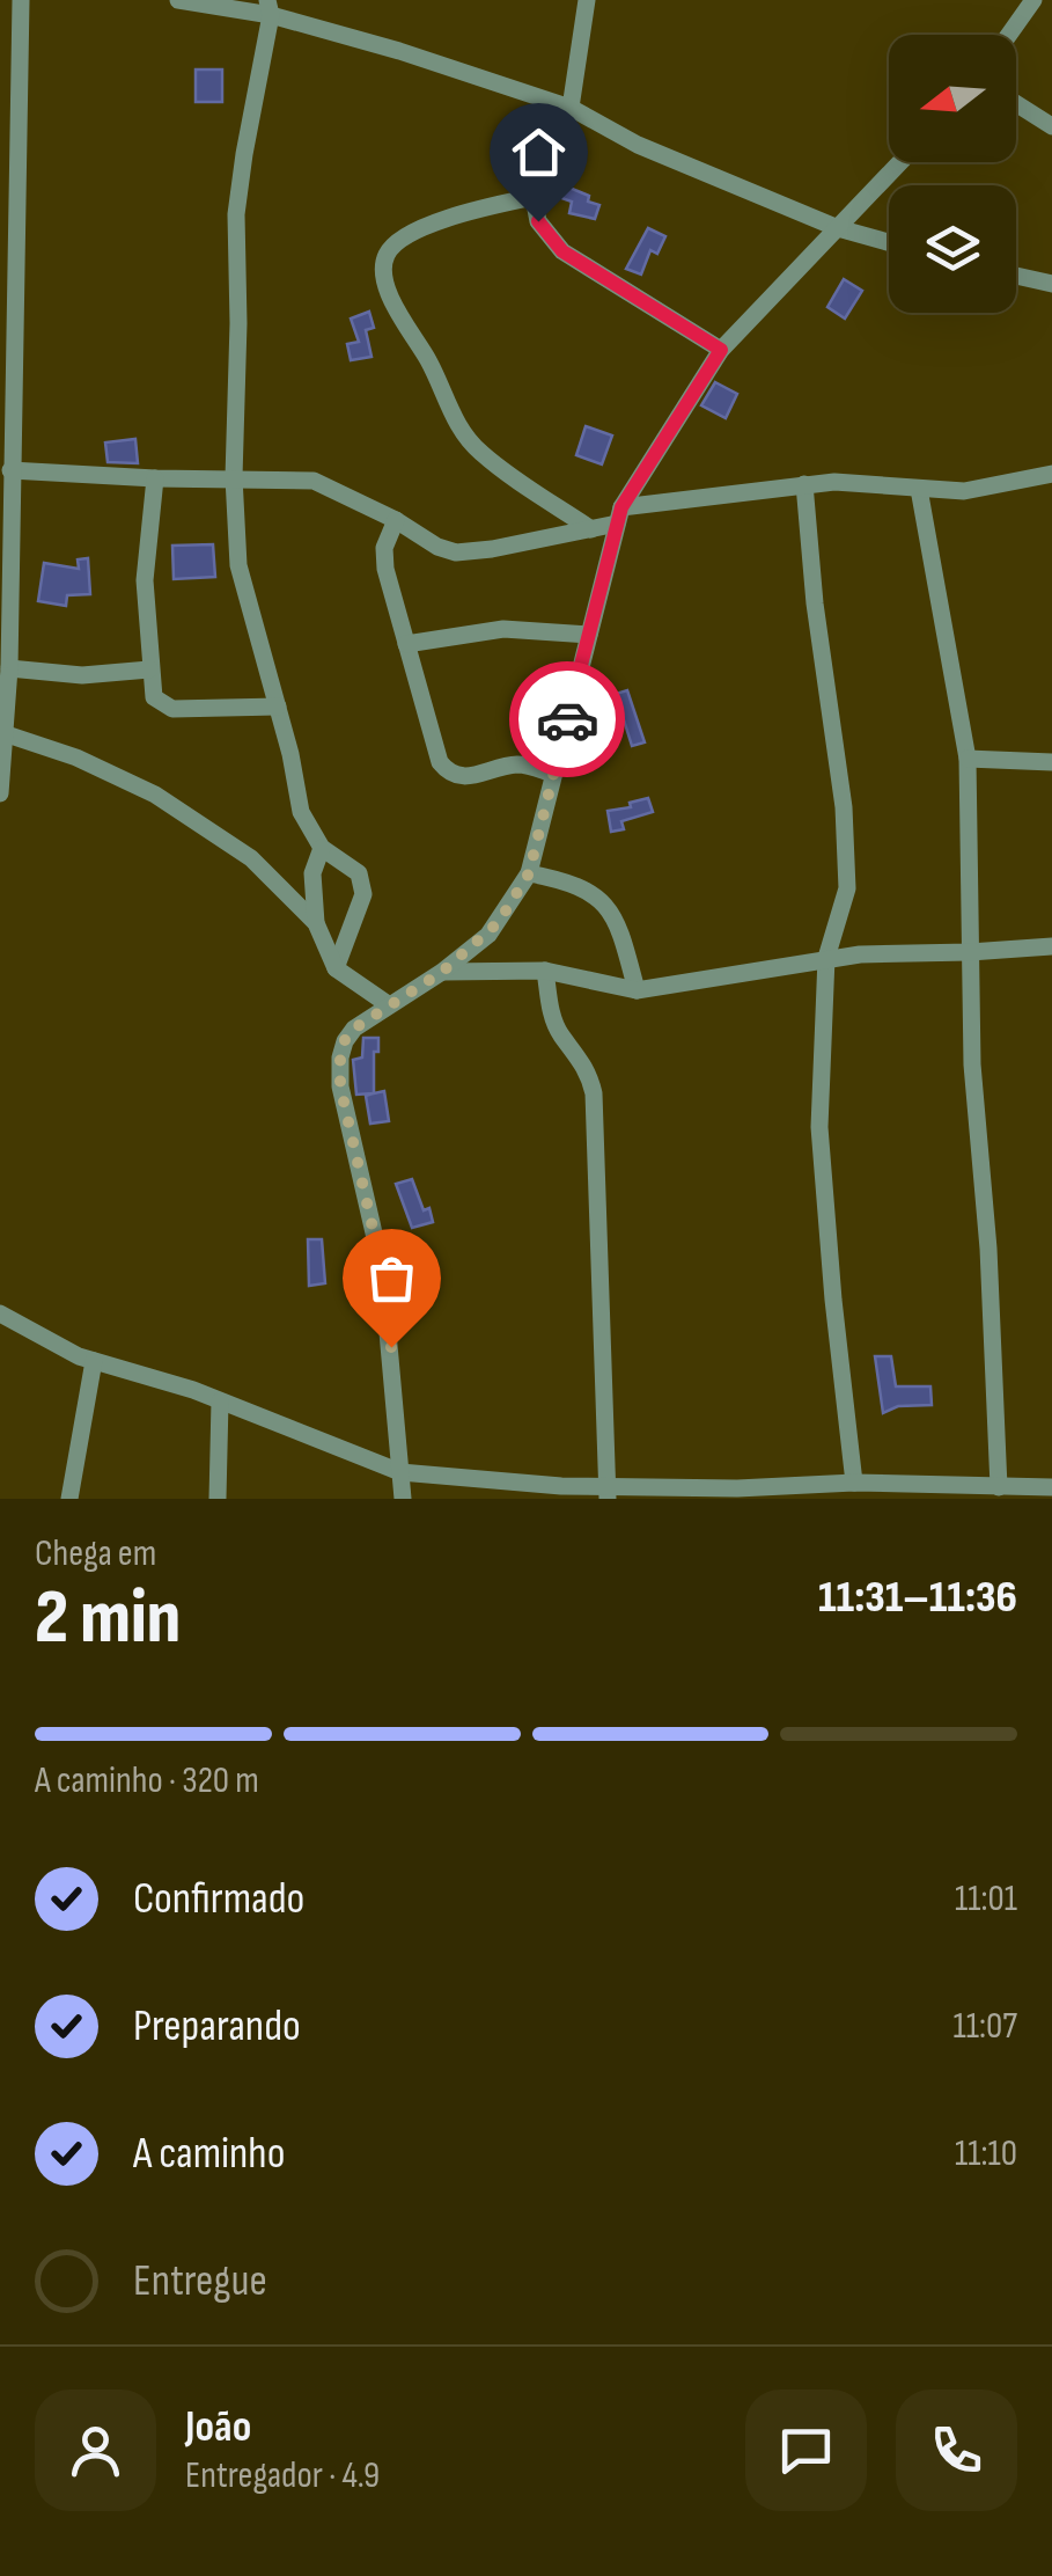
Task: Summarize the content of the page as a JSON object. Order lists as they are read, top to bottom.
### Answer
{
  "north": "left",
  "page": {
    "heading": ["2 min", "Chega em", "11:31–11:36"],
    "panel": ["João", "Entregador · 4.9"],
    "bar": "A caminho · 320 m",
    "list": [
      ["Confirmado", "11:01"],
      ["Preparando", "11:07"],
      ["A caminho", "11:10"],
      "Entregue"
    ]
  }
}
